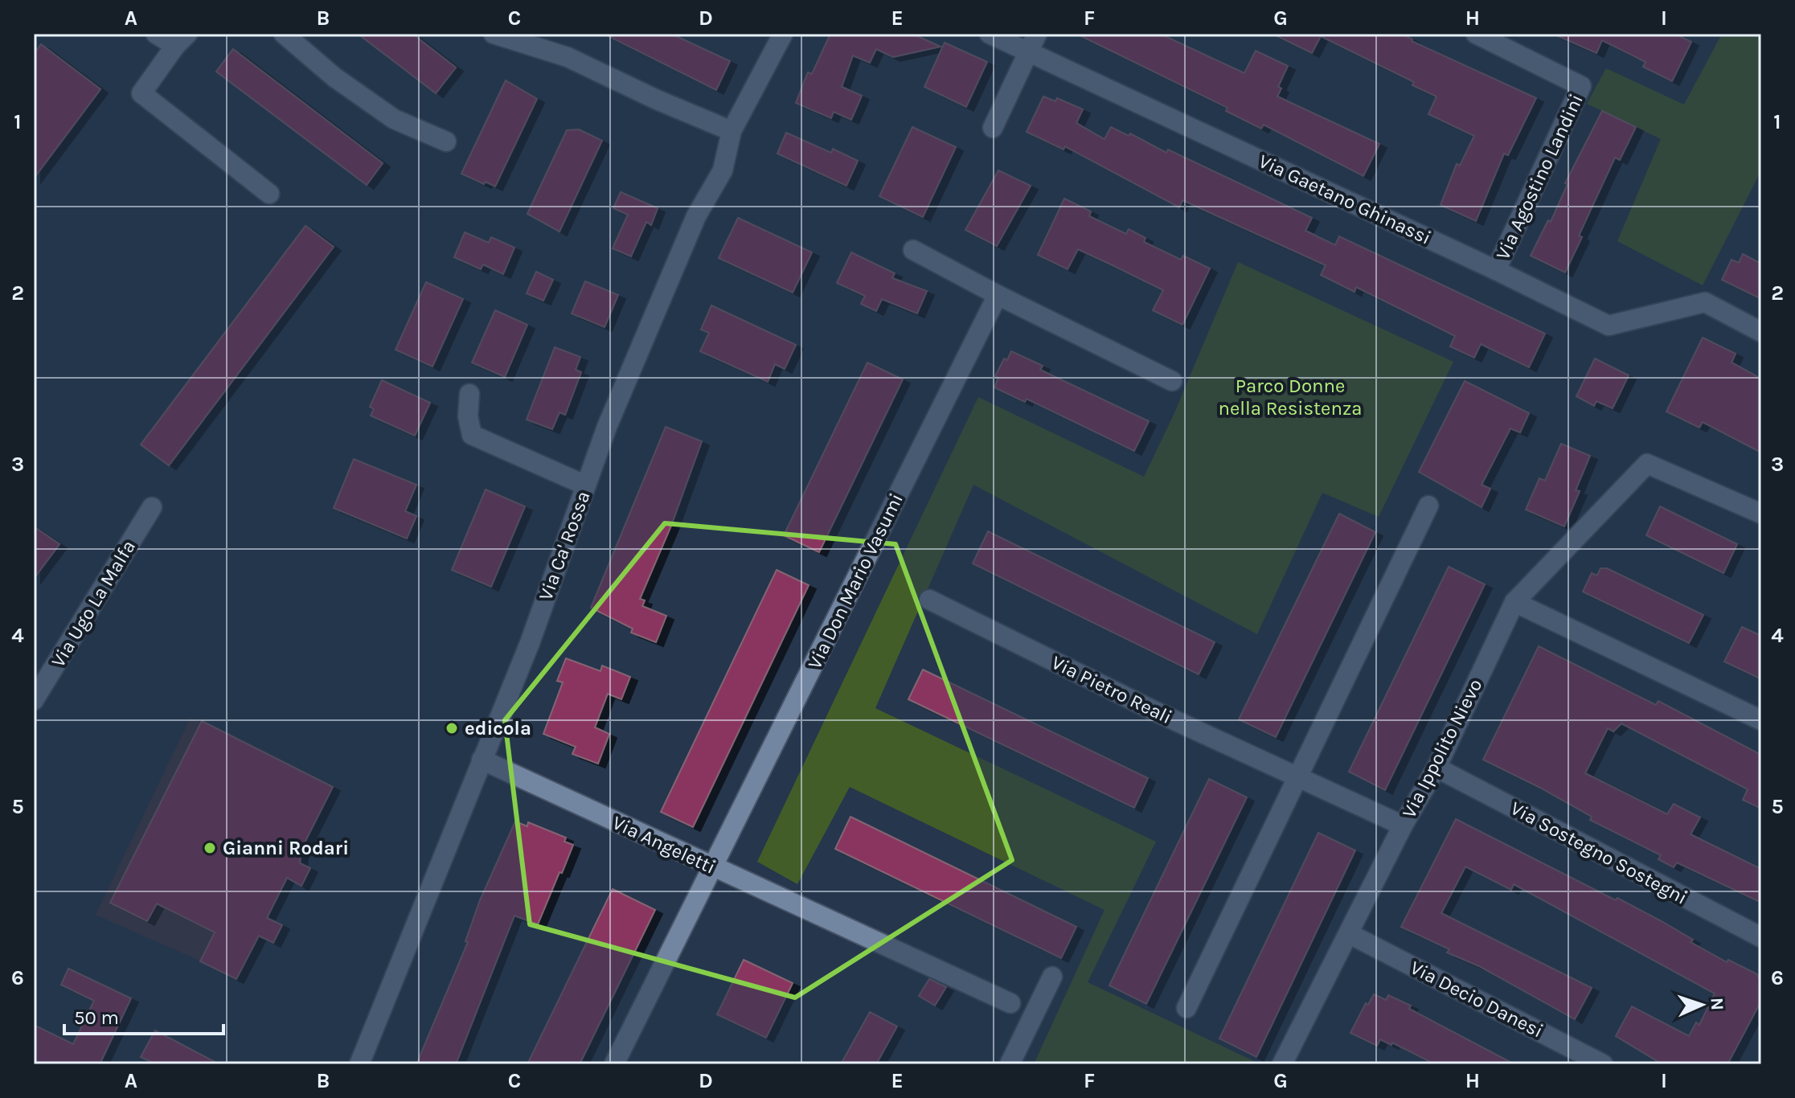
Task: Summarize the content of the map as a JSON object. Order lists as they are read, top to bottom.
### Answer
{
  "streets": {
    "street": [
      "Via Agostino Landini",
      "Via Gaetano Ghinassi",
      "Via Ca' Rossa",
      "Via Don Mario Vasumi",
      "Via Ugo La Malfa",
      "Via Pietro Reali",
      "Via Ippolito Nievo",
      "Via Angeletti",
      "Via Sostegno Sostegni",
      "Via Decio Danesi"
    ]
  },
  "crossings": [
    ["Via Agostino Landini", "Via Gaetano Ghinassi"],
    ["Via Ca' Rossa", "Via Angeletti"],
    ["Via Don Mario Vasumi", "Via Angeletti"],
    ["Via Pietro Reali", "Via Ippolito Nievo"],
    ["Via Ippolito Nievo", "Via Sostegno Sostegni"],
    ["Via Ippolito Nievo", "Via Decio Danesi"]
  ],
  "parks": ["Parco Donne nella Resistenza"],
  "places": ["edicola", "Gianni Rodari"],
  "scale_bar": "50 m",
  "north": "right",
  "grid": {
    "columns": [
      "A",
      "B",
      "C",
      "D",
      "E",
      "F",
      "G",
      "H",
      "I"
    ],
    "rows": [
      "1",
      "2",
      "3",
      "4",
      "5",
      "6"
    ]
  }
}
